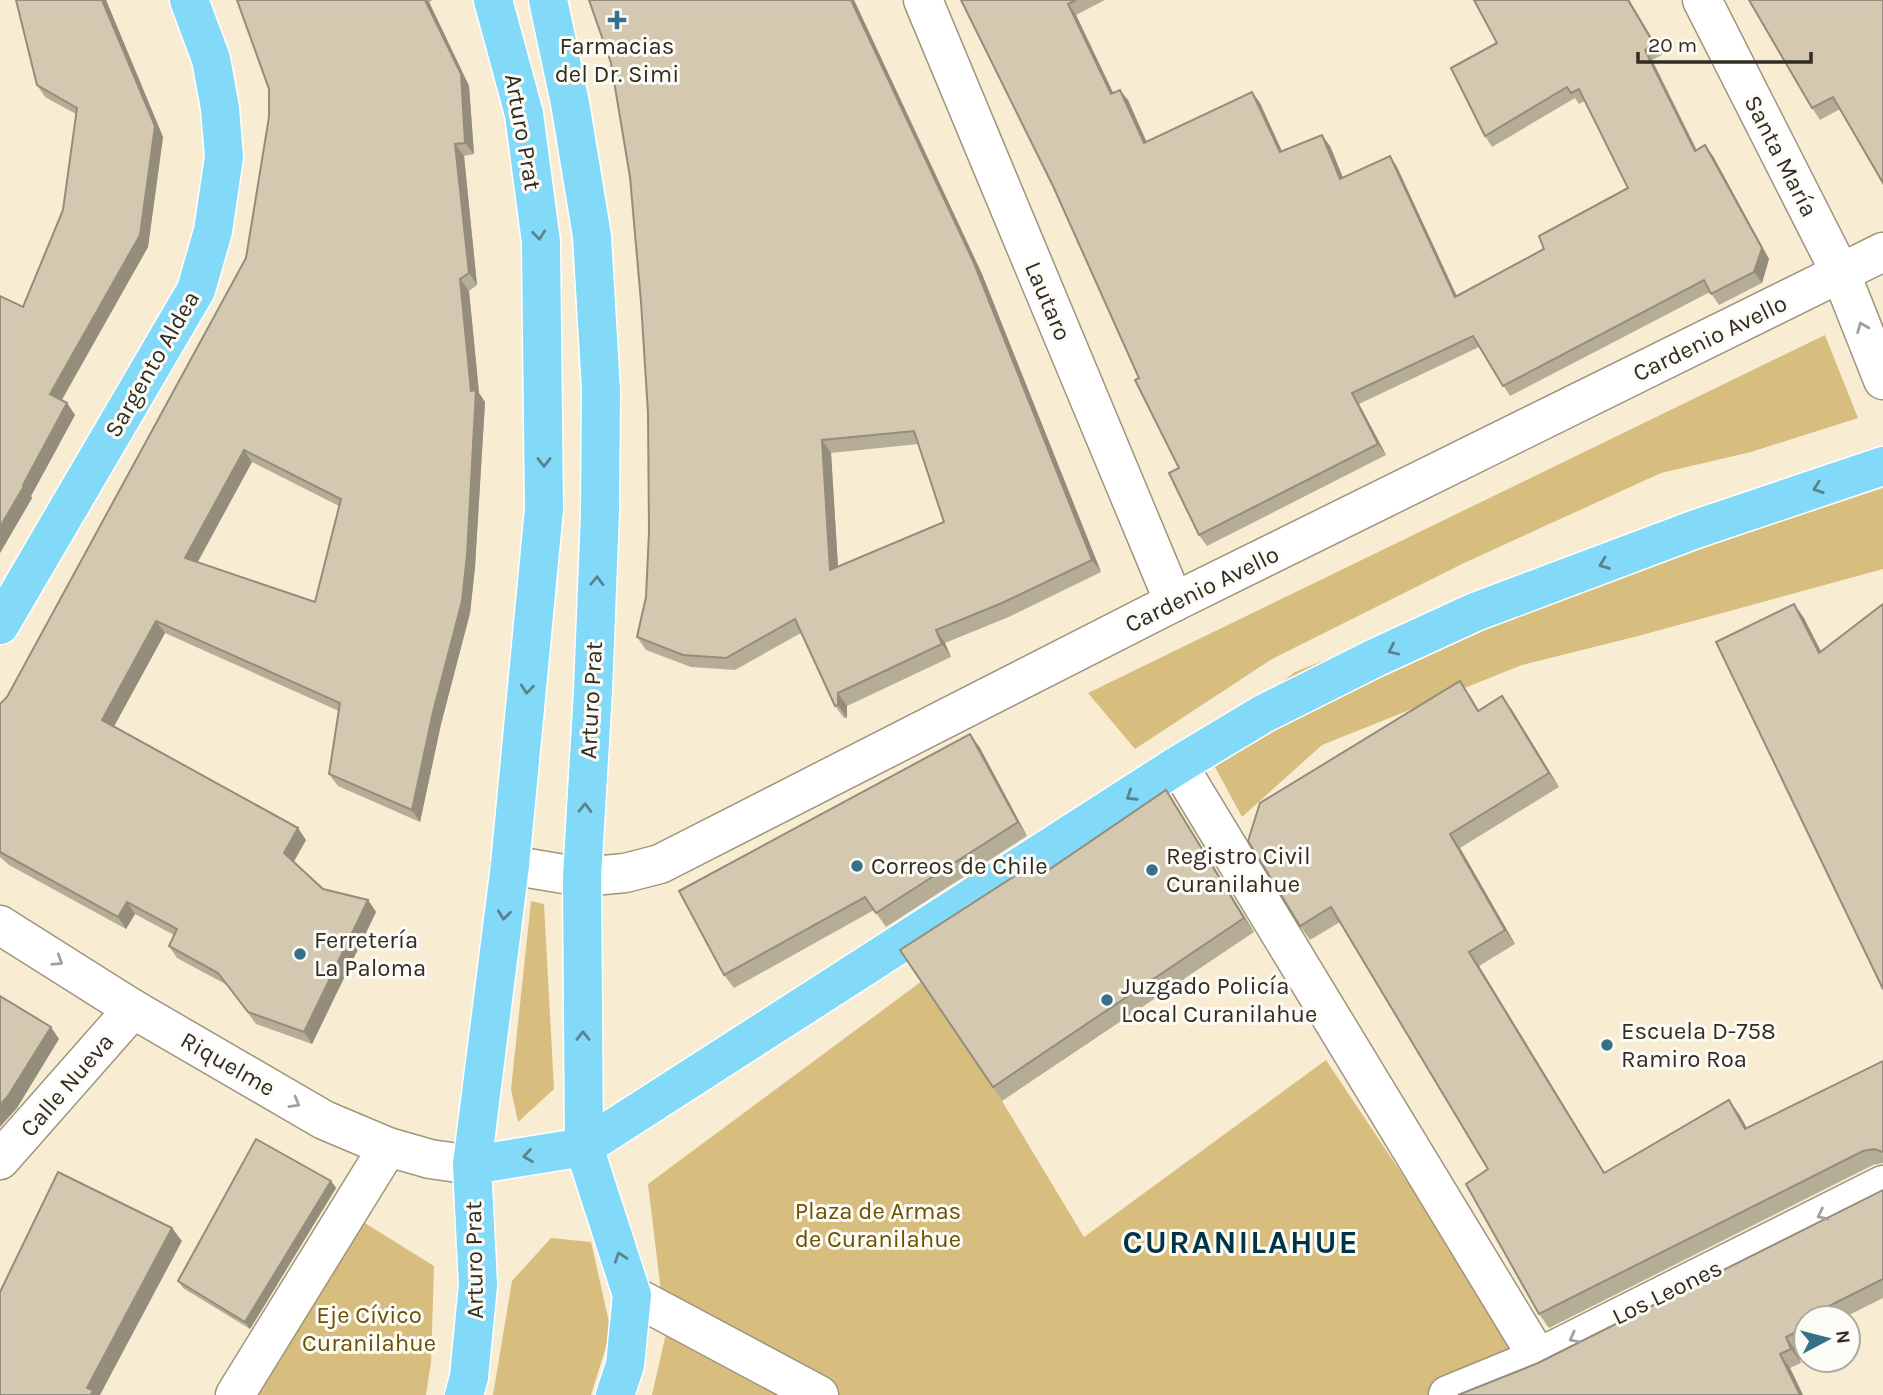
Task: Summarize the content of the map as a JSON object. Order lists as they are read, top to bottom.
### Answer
{
  "streets": {
    "main road": ["Arturo Prat", "Sargento Aldea"],
    "street": [
      "Santa María",
      "Lautaro",
      "Cardenio Avello",
      "Riquelme",
      "Calle Nueva",
      "Los Leones"
    ]
  },
  "crossings": [
    ["Arturo Prat", "Cardenio Avello"],
    ["Arturo Prat", "Riquelme"],
    ["Santa María", "Cardenio Avello"],
    ["Lautaro", "Cardenio Avello"],
    ["Riquelme", "Calle Nueva"]
  ],
  "one_way": ["Riquelme", "Los Leones"],
  "districts": ["CURANILAHUE"],
  "parks": ["Plaza de Armas de Curanilahue", "Eje Cívico Curanilahue"],
  "places": {
    "health": ["Farmacias del Dr. Simi"],
    "other": [
      "Correos de Chile",
      "Registro Civil Curanilahue",
      "Ferretería La Paloma",
      "Juzgado Policía Local Curanilahue",
      "Escuela D-758 Ramiro Roa"
    ]
  },
  "scale_bar": "20 m",
  "north": "right"
}
